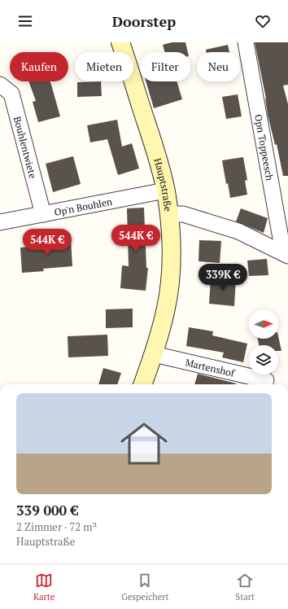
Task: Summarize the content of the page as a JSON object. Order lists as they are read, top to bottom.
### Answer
{
  "streets": {
    "main road": ["Hauptstraße"],
    "street": [
      "Bouhlentwiete",
      "Opn Toppeesch",
      "Op'n Bouhlen",
      "Martenshof"
    ]
  },
  "crossings": [
    ["Bouhlentwiete", "Op'n Bouhlen"],
    ["Opn Toppeesch", "Hauptstraße"],
    ["Hauptstraße", "Op'n Bouhlen"],
    ["Hauptstraße", "Martenshof"]
  ],
  "north": "right",
  "page": {
    "header": "Doorstep",
    "chip": [
      "Kaufen",
      "Mieten",
      "Filter",
      "Neu"
    ],
    "price": ["544K €", "544K €", "339K €"],
    "list": [
      {
        "name": "339 000 €",
        "note": "2 Zimmer · 72 m² · Hauptstraße"
      }
    ],
    "tabs": ["Karte", "Gespeichert", "Start"]
  }
}
